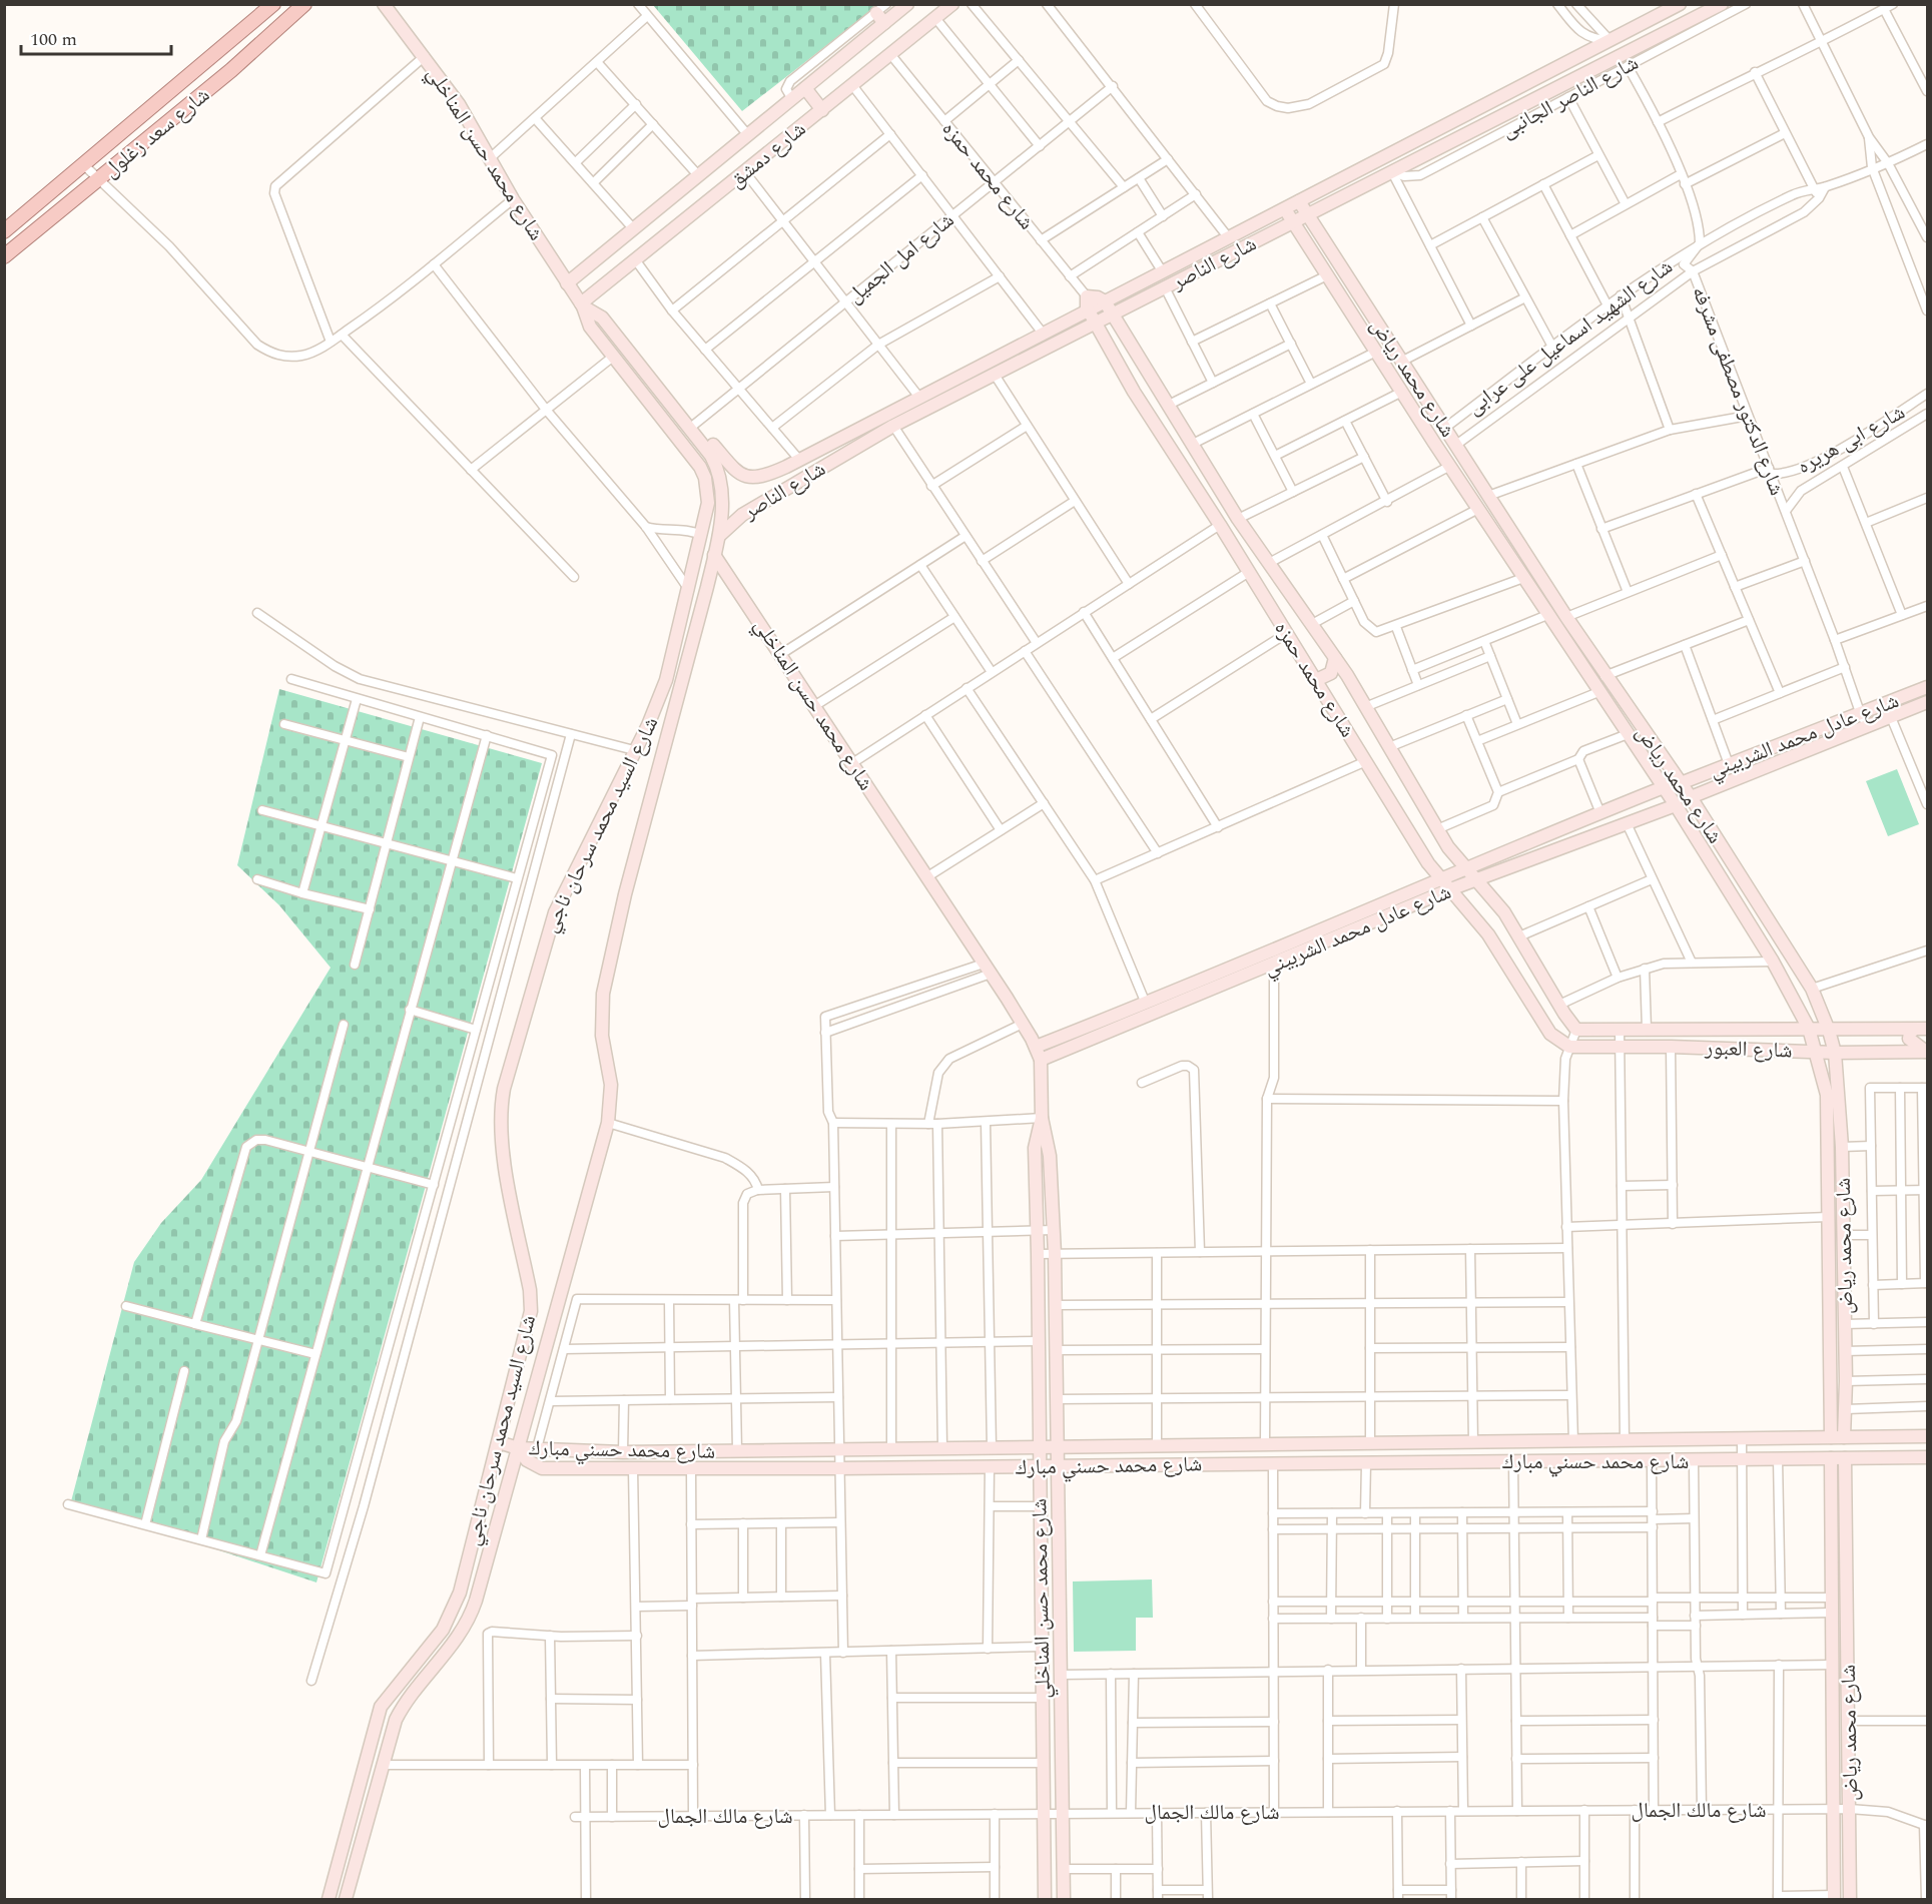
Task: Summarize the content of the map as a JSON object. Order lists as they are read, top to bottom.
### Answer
{
  "streets": {
    "main road": ["شارع سعد زغلول"],
    "street": [
      "شارع الناصر الجانبى",
      "شارع محمد حسن المناخلي",
      "شارع دمشق",
      "شارع محمد حمزه",
      "شارع امل الجميل",
      "شارع الناصر",
      "شارع الشهيد اسماعيل على عرابى",
      "شارع محمد رياض",
      "شارع الدكتور مصطفى مشرفه",
      "شارع ابى هريره",
      "شارع عادل محمد الشربيني",
      "شارع السيد محمد سرحان ناجي",
      "شارع العبور",
      "شارع محمد حسني مبارك",
      "شارع مالك الجمال"
    ]
  },
  "crossings": [
    ["شارع الناصر الجانبى", "شارع الناصر"],
    ["شارع الناصر الجانبى", "شارع الدكتور مصطفى مشرفه"],
    ["شارع محمد حسن المناخلي", "شارع دمشق"],
    ["شارع محمد حسن المناخلي", "شارع امل الجميل"],
    ["شارع محمد حسن المناخلي", "شارع الناصر"],
    ["شارع محمد حسن المناخلي", "شارع عادل محمد الشربيني"],
    ["شارع محمد حسن المناخلي", "شارع السيد محمد سرحان ناجي"],
    ["شارع محمد حسن المناخلي", "شارع محمد حسني مبارك"],
    ["شارع محمد حسن المناخلي", "شارع مالك الجمال"],
    ["شارع دمشق", "شارع محمد حمزه"],
    ["شارع محمد حمزه", "شارع امل الجميل"],
    ["شارع محمد حمزه", "شارع الناصر"],
    ["شارع محمد حمزه", "شارع عادل محمد الشربيني"],
    ["شارع محمد حمزه", "شارع العبور"],
    ["شارع امل الجميل", "شارع الناصر"],
    ["شارع الناصر", "شارع محمد رياض"],
    ["شارع الشهيد اسماعيل على عرابى", "شارع محمد رياض"],
    ["شارع الشهيد اسماعيل على عرابى", "شارع الدكتور مصطفى مشرفه"],
    ["شارع محمد رياض", "شارع عادل محمد الشربيني"],
    ["شارع محمد رياض", "شارع العبور"],
    ["شارع محمد رياض", "شارع محمد حسني مبارك"],
    ["شارع محمد رياض", "شارع مالك الجمال"],
    ["شارع الدكتور مصطفى مشرفه", "شارع ابى هريره"],
    ["شارع الدكتور مصطفى مشرفه", "شارع عادل محمد الشربيني"],
    ["شارع السيد محمد سرحان ناجي", "شارع محمد حسني مبارك"]
  ],
  "scale_bar": "100 m"
}
